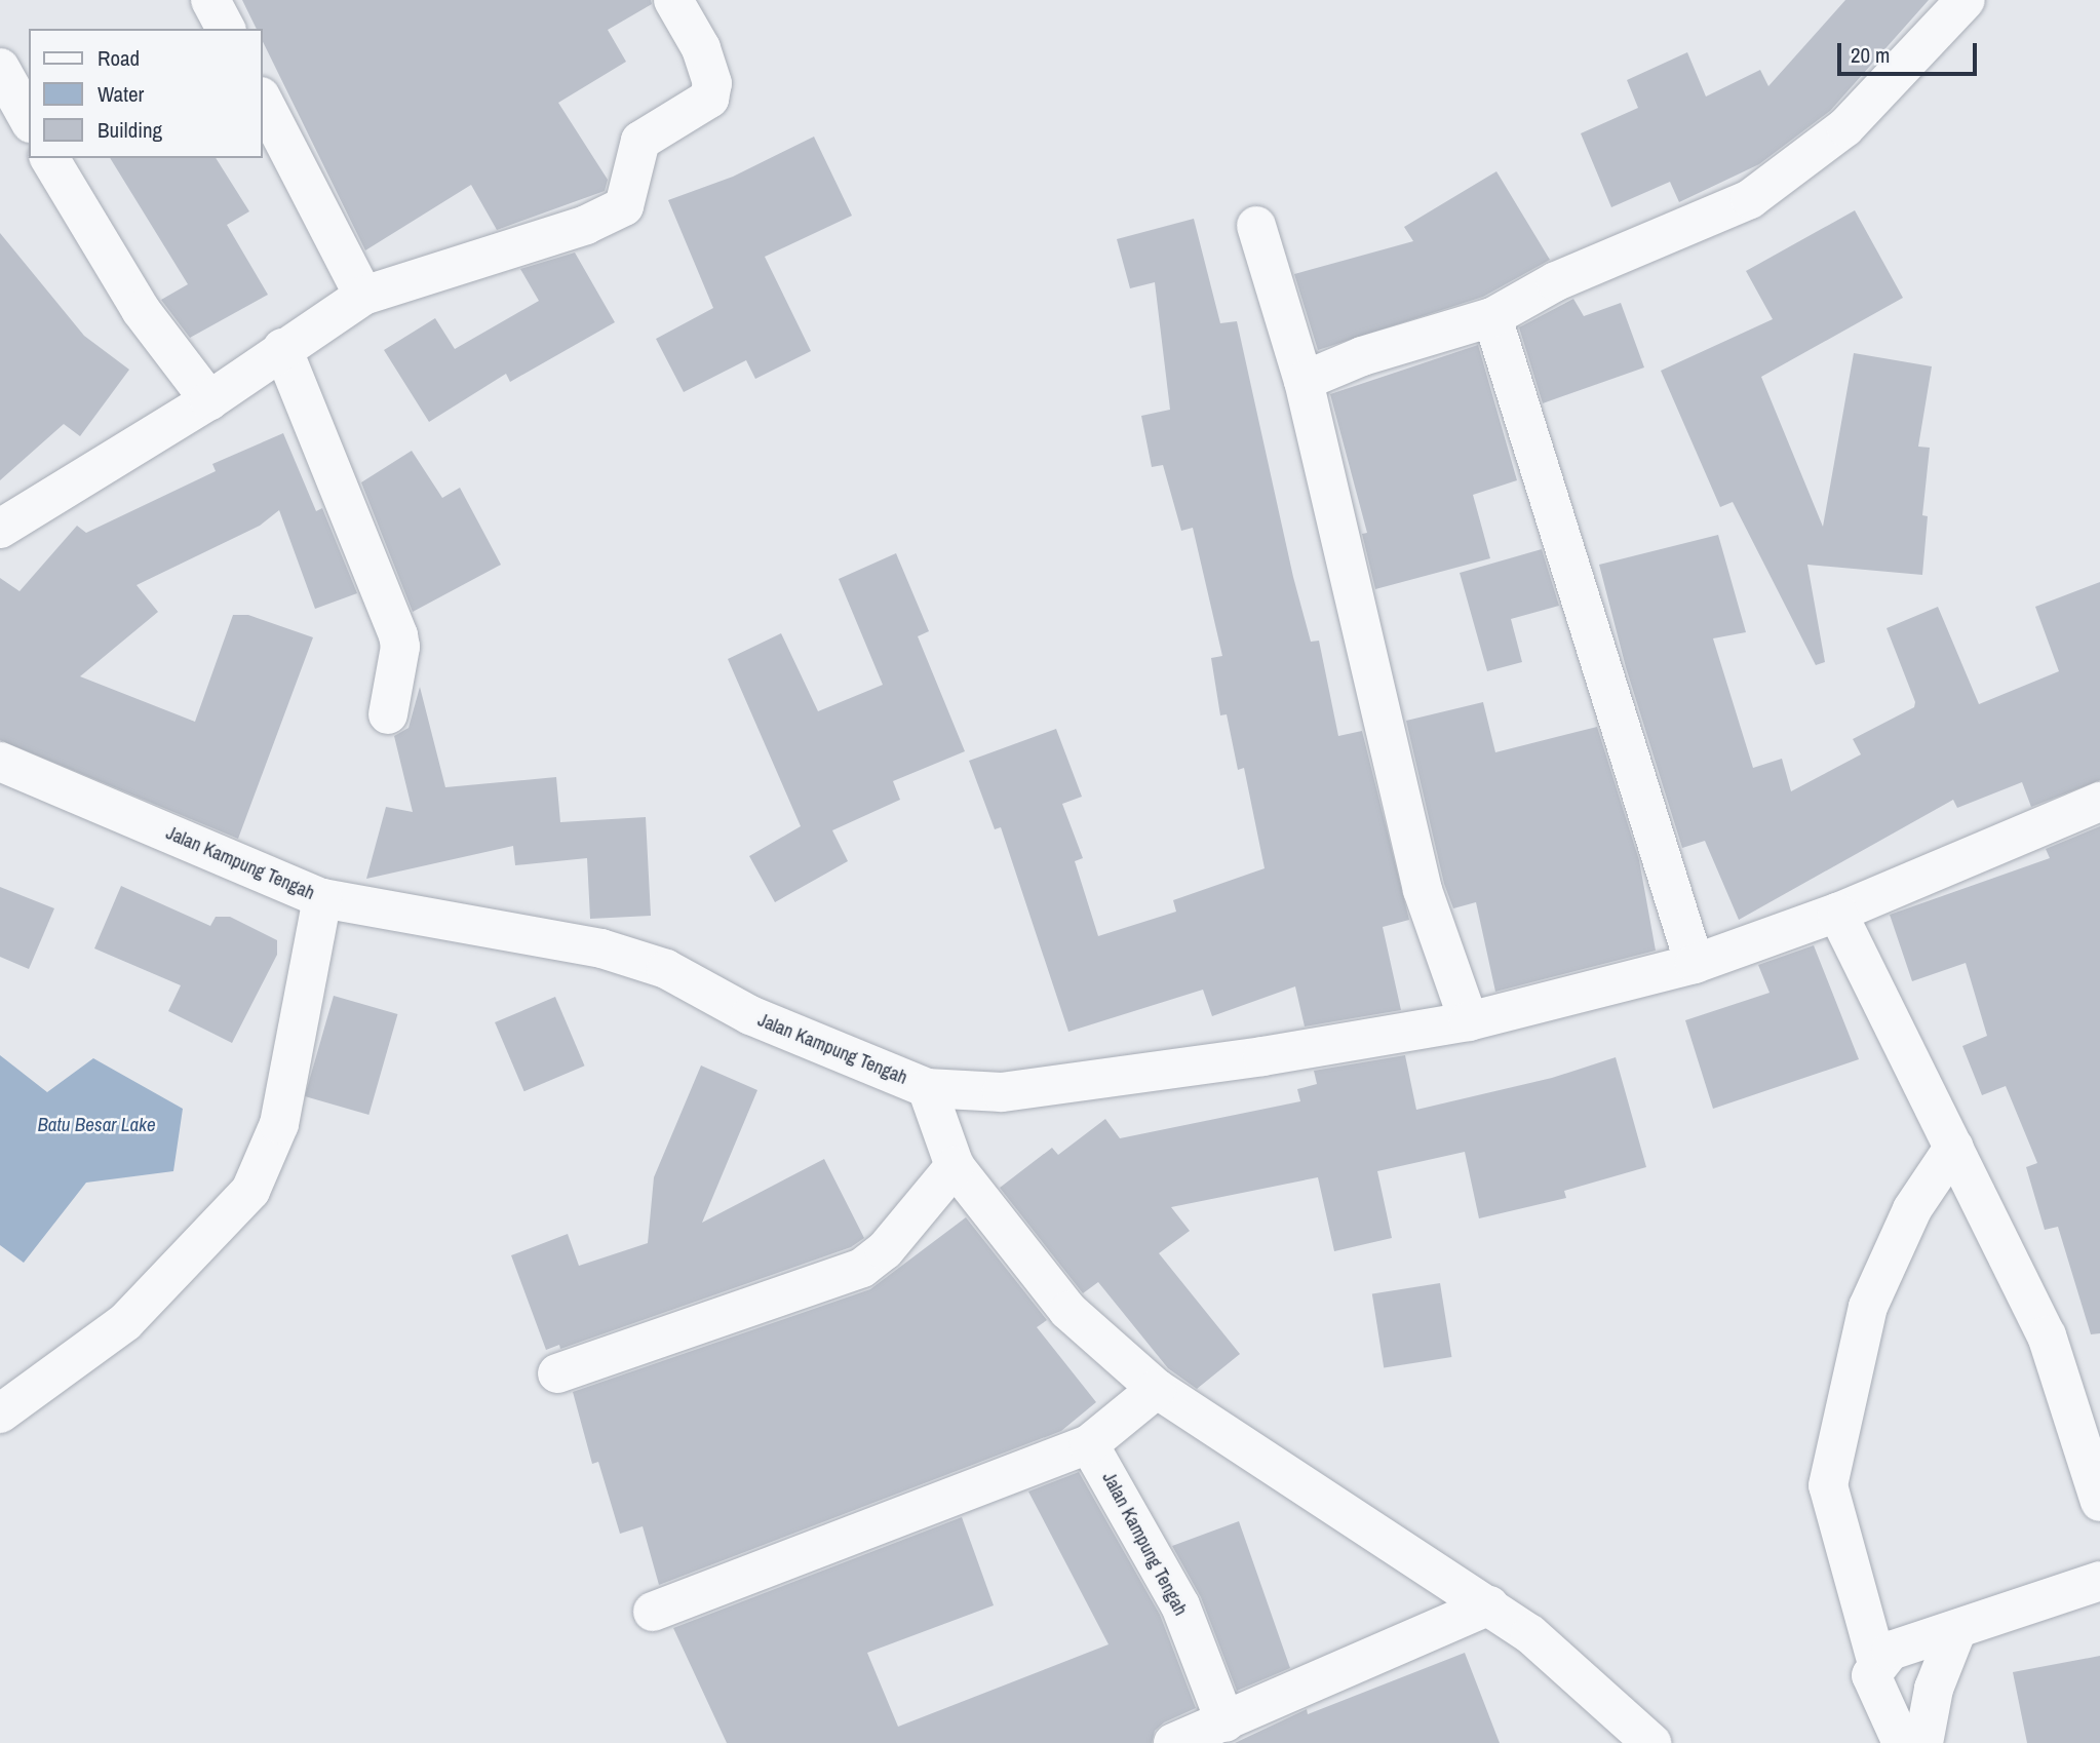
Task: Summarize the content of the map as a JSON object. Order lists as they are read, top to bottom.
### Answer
{
  "streets": {
    "street": ["Jalan Kampung Tengah"]
  },
  "water": ["Batu Besar Lake"],
  "legend": ["Road", "Water", "Building"],
  "scale_bar": "20 m"
}
